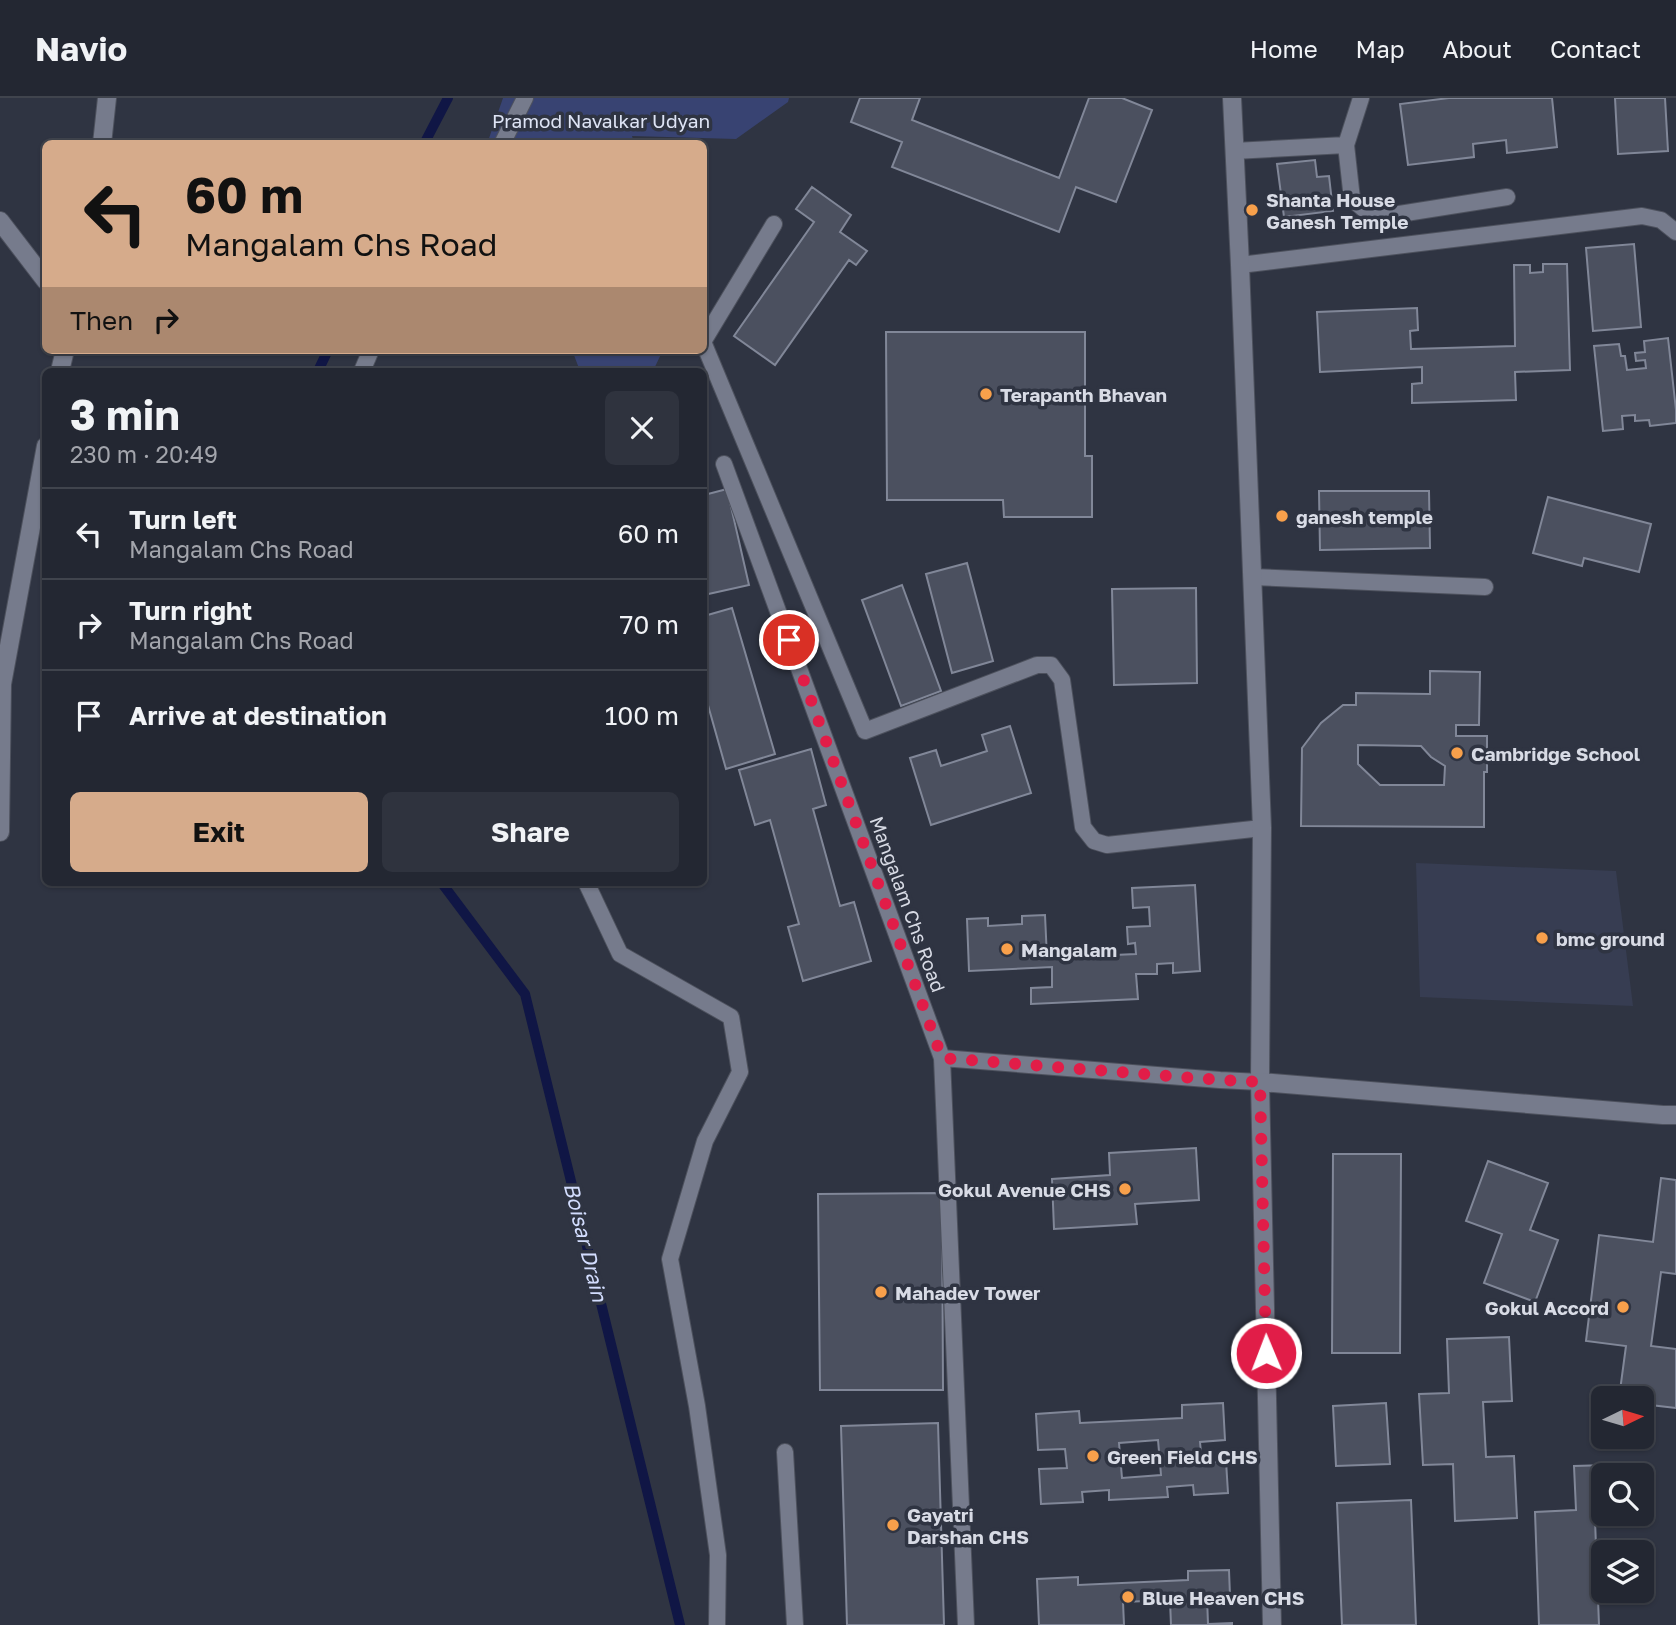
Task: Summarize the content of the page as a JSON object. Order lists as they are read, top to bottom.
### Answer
{
  "streets": {
    "lane": ["Mangalam Chs Road"]
  },
  "water": ["Boisar Drain"],
  "parks": ["Pramod Navalkar Udyan"],
  "places": [
    "Shanta House Ganesh Temple",
    "Terapanth Bhavan",
    "ganesh temple",
    "Cambridge School",
    "bmc ground",
    "Mangalam",
    "Gokul Avenue CHS",
    "Mahadev Tower",
    "Gokul Accord",
    "Green Field CHS",
    "Gayatri Darshan CHS",
    "Blue Heaven CHS"
  ],
  "north": "right",
  "page": {
    "header": "Navio",
    "nav": [
      "Home",
      "Map",
      "About",
      "Contact"
    ],
    "turn": ["60 m", "Mangalam Chs Road"],
    "then": "Then",
    "heading": ["3 min", "230 m · 20:49"],
    "list": [
      {
        "name": "Turn left",
        "note": "Mangalam Chs Road",
        "value": "60 m"
      },
      {
        "name": "Turn right",
        "note": "Mangalam Chs Road",
        "value": "70 m"
      },
      {
        "name": "Arrive at destination",
        "value": "100 m"
      }
    ],
    "buttons": ["Exit", "Share"]
  }
}
